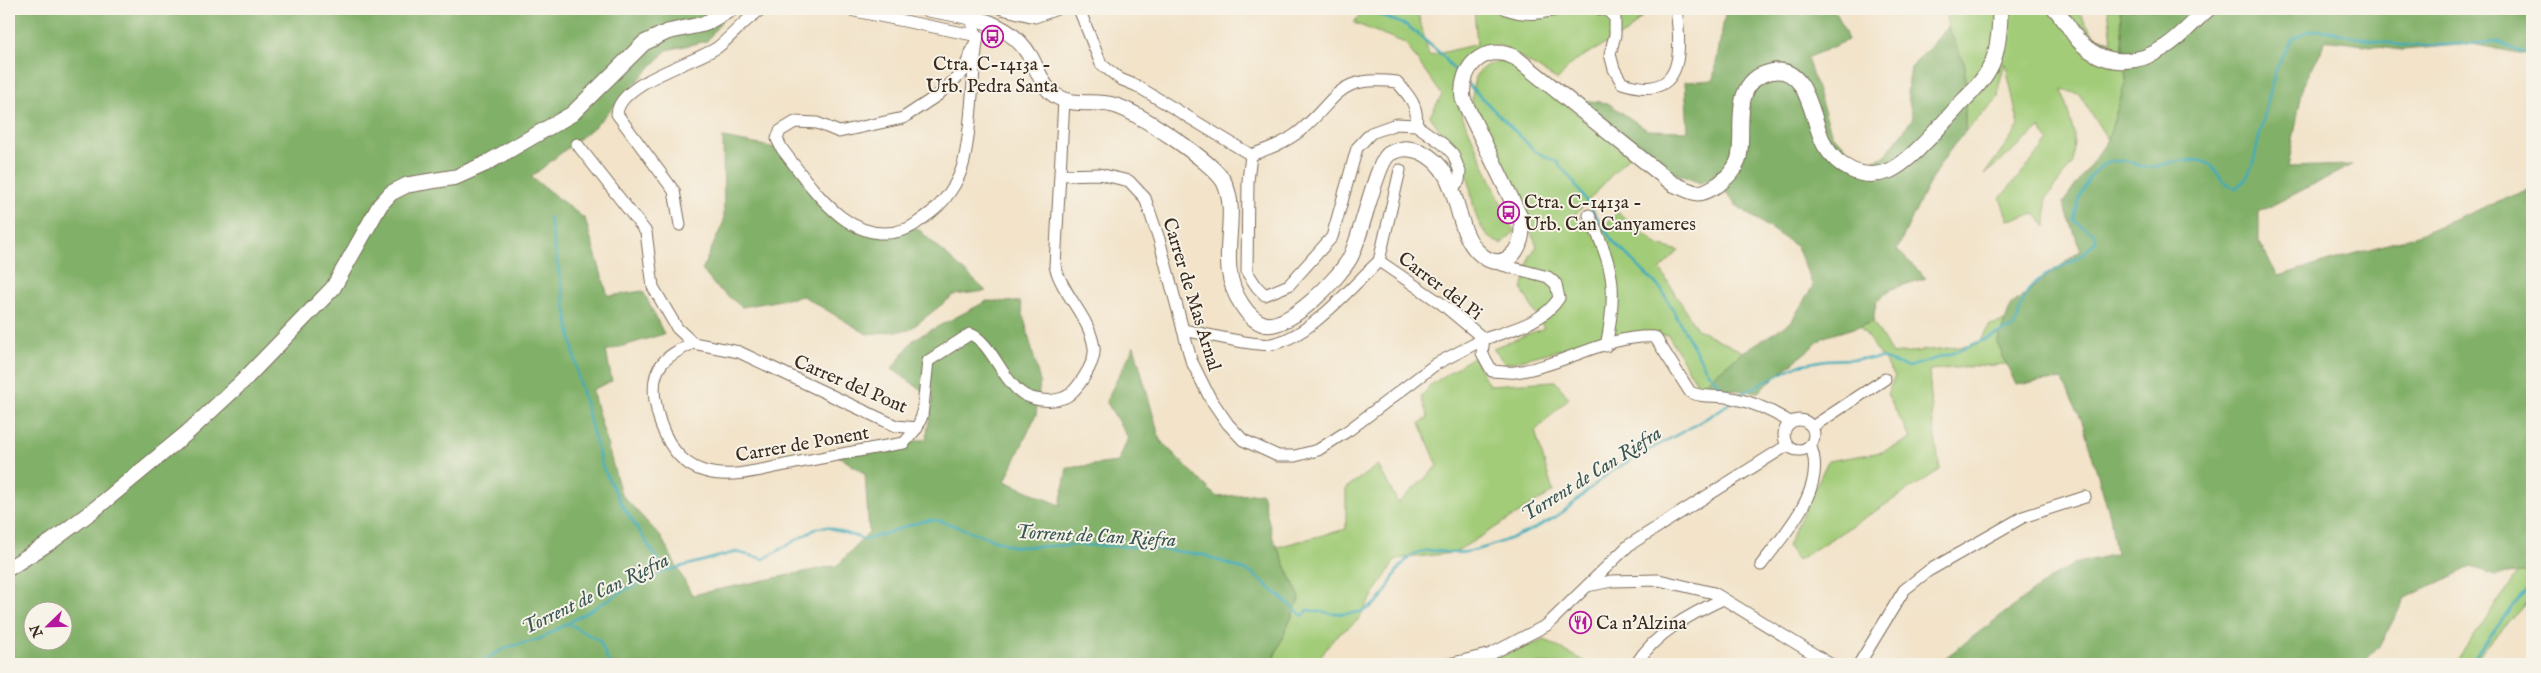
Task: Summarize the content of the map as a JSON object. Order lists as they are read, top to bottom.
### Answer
{
  "streets": {
    "street": [
      "Carrer del Pi",
      "Carrer de Mas Arnal",
      "Carrer del Pont",
      "Carrer de Ponent"
    ]
  },
  "crossings": [
    ["Carrer del Pi", "Carrer de Mas Arnal"],
    ["Carrer de Mas Arnal", "Carrer del Pont"],
    ["Carrer del Pont", "Carrer de Ponent"]
  ],
  "water": ["Torrent de Can Riefra"],
  "places": {
    "bus stop": ["Ctra. C-1413a - Urb. Pedra Santa", "Ctra. C-1413a - Urb. Can Canyameres"],
    "restaurant": ["Ca n'Alzina"]
  },
  "north": "bottom left"
}
